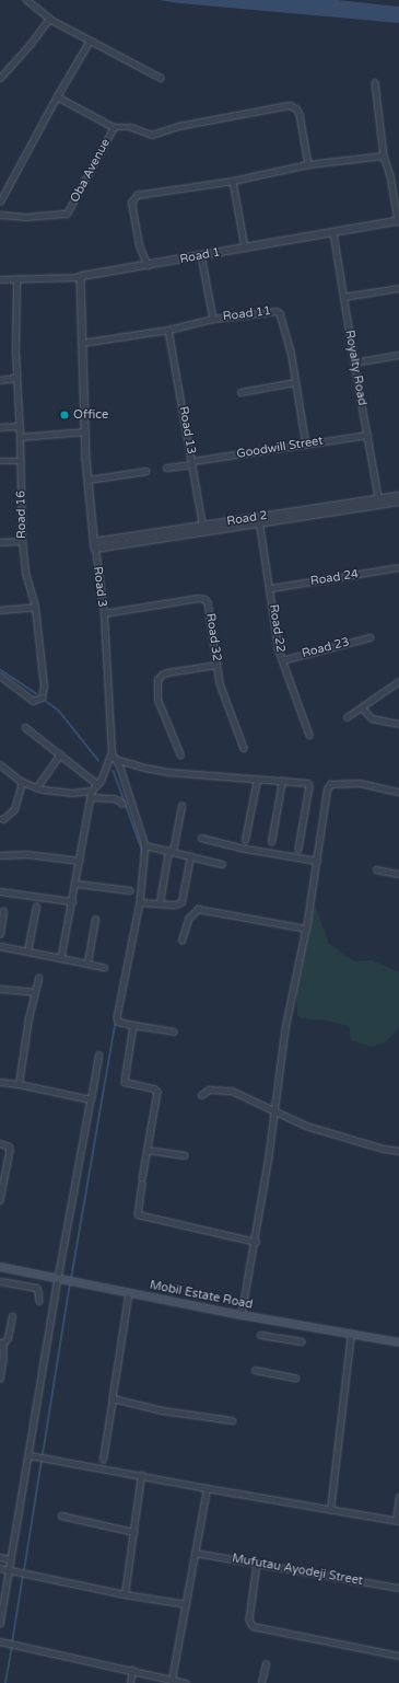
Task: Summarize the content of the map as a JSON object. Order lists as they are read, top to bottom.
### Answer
{
  "streets": {
    "main road": ["Mobil Estate Road"],
    "street": [
      "Oba Avenue",
      "Road 1",
      "Road 11",
      "Royalty Road",
      "Road 13",
      "Goodwill Street",
      "Road 16",
      "Road 2",
      "Road 24",
      "Road 3",
      "Road 22",
      "Road 32",
      "Road 23",
      "Mufutau Ayodeji Street"
    ]
  },
  "crossings": [
    ["Road 1", "Royalty Road"],
    ["Road 1", "Road 16"],
    ["Road 1", "Road 3"],
    ["Road 11", "Road 13"],
    ["Road 11", "Goodwill Street"],
    ["Road 11", "Road 3"],
    ["Royalty Road", "Goodwill Street"],
    ["Royalty Road", "Road 2"],
    ["Road 13", "Goodwill Street"],
    ["Road 13", "Road 2"],
    ["Road 2", "Road 3"],
    ["Road 2", "Road 22"],
    ["Road 24", "Road 22"],
    ["Road 3", "Road 32"],
    ["Road 22", "Road 23"]
  ],
  "places": ["Office"]
}
